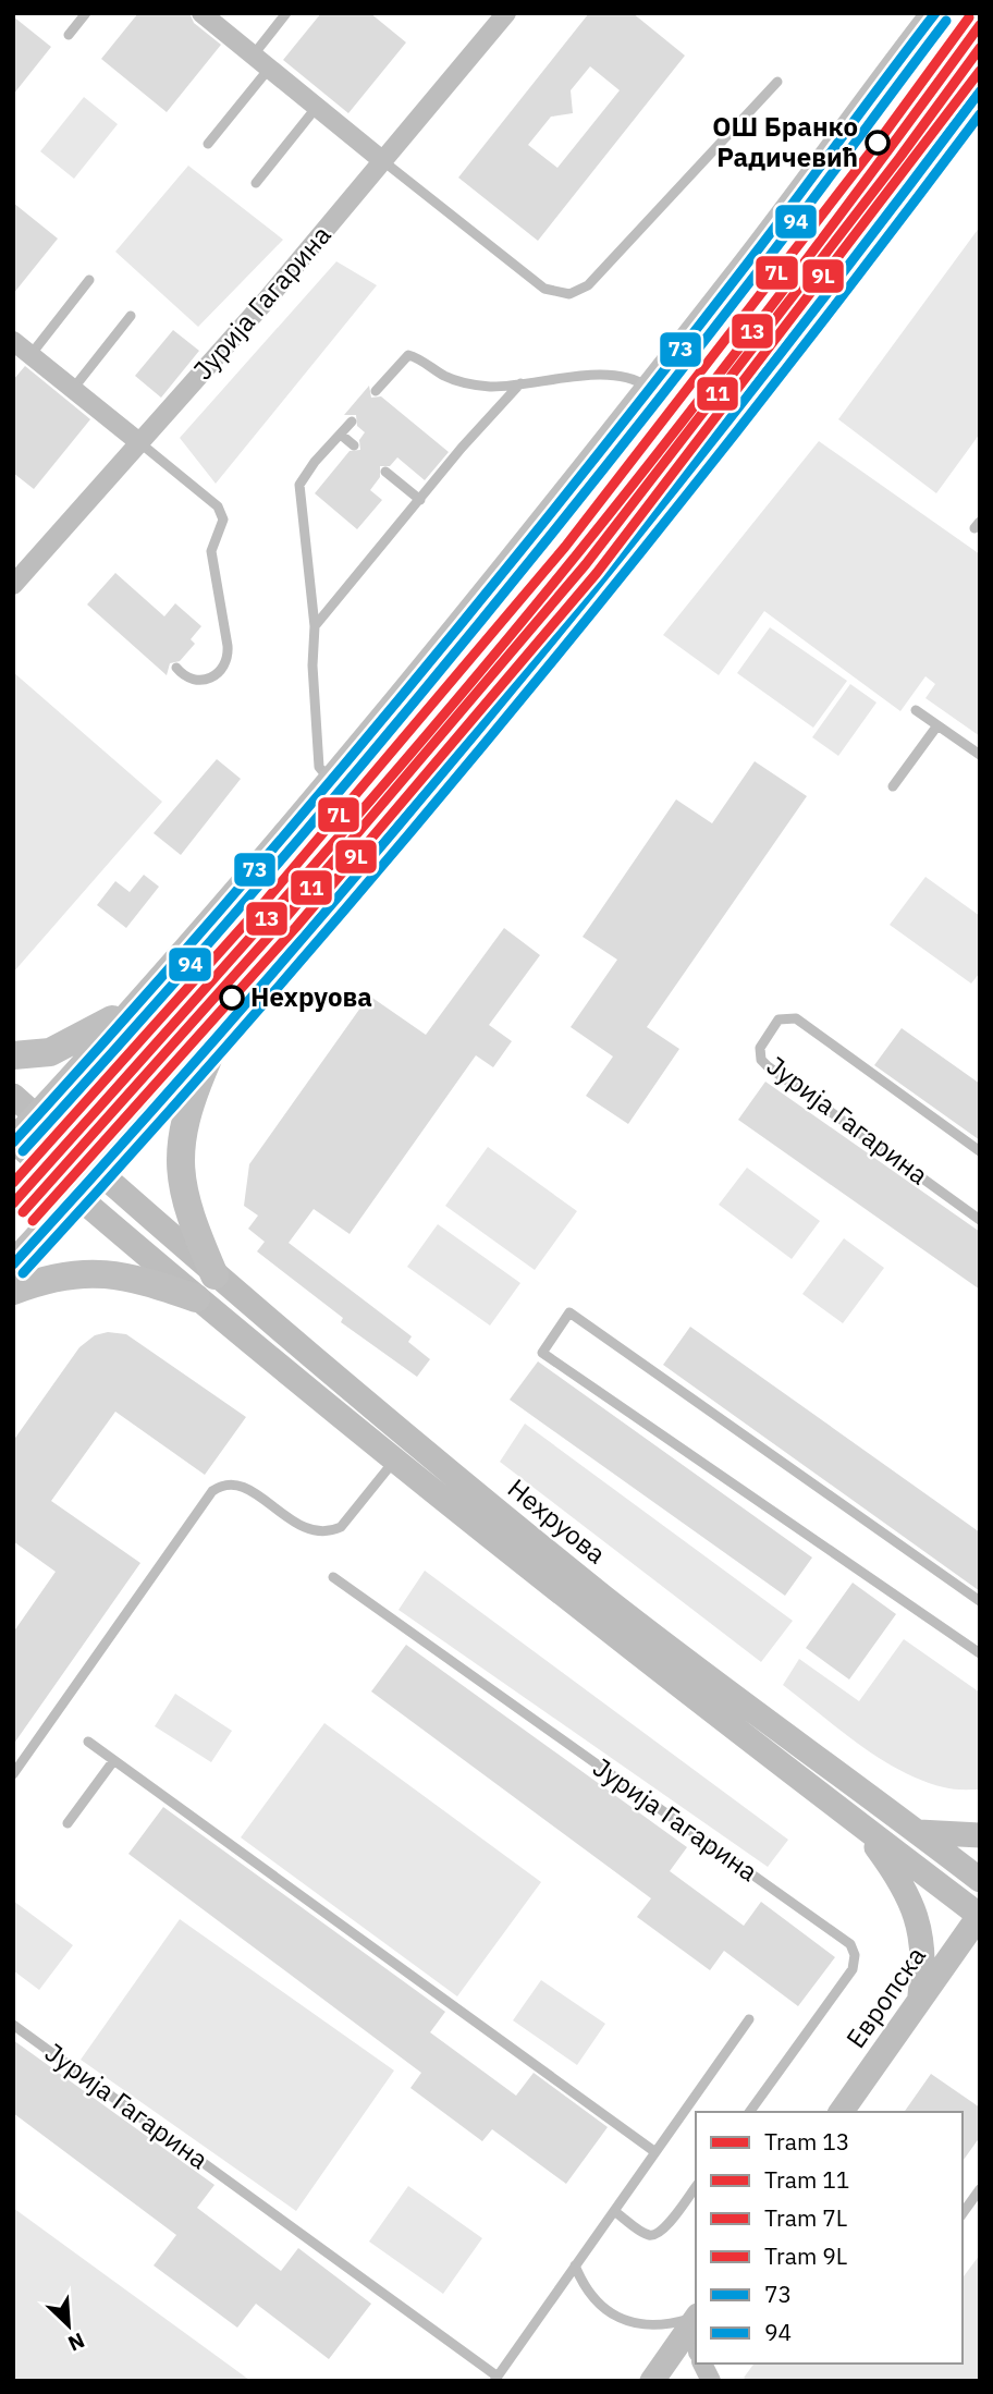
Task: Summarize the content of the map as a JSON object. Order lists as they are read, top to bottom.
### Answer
{
  "streets": {
    "street": ["Јурија Гагарина", "Нехруова", "Европска"]
  },
  "crossings": [
    ["Нехруова", "Европска"]
  ],
  "places": ["ОШ Бранко Радичевић", "Нехруова"],
  "lines": [
    "transit line 73",
    "tram line 7L",
    "transit line 94",
    "tram line 13",
    "tram line 11",
    "tram line 9L"
  ],
  "legend": [
    "Tram 13",
    "Tram 11",
    "Tram 7L",
    "Tram 9L",
    "73",
    "94"
  ],
  "north": "bottom right"
}
